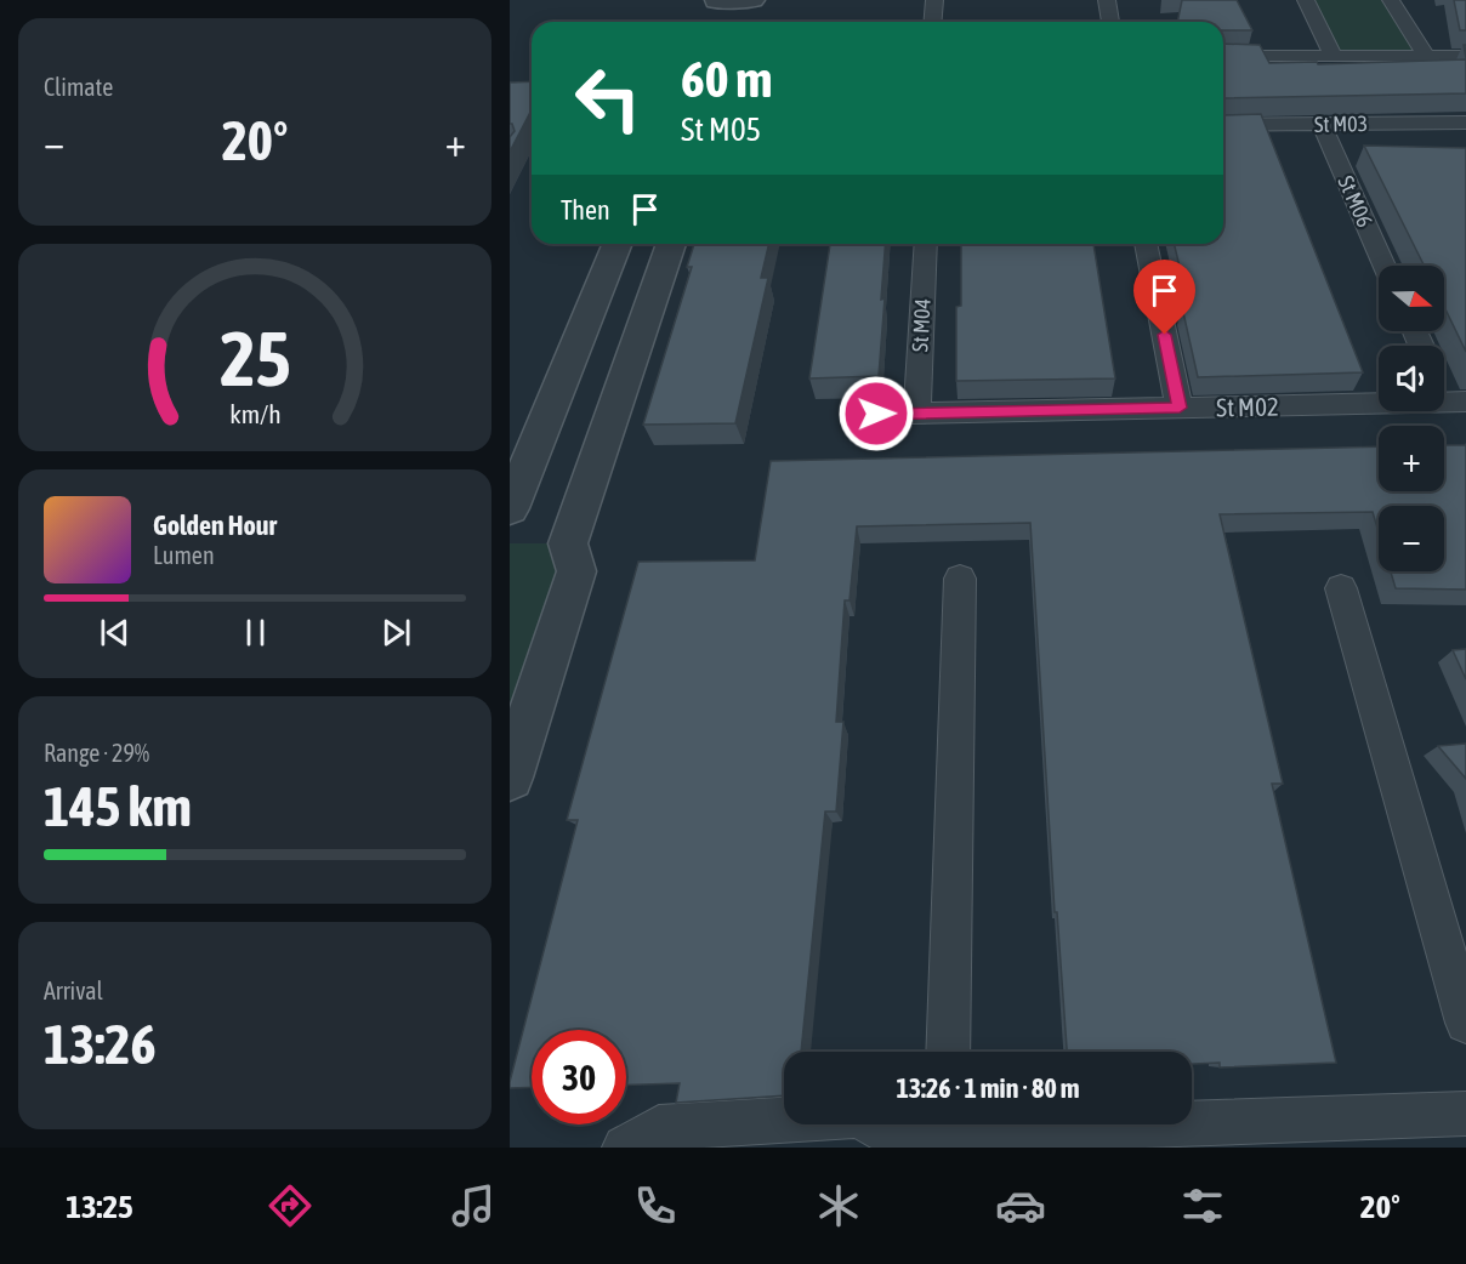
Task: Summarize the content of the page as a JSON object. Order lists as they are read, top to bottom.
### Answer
{
  "streets": {
    "street": [
      "St M03",
      "St M06",
      "St M04",
      "St M02"
    ]
  },
  "crossings": [
    ["St M03", "St M06"],
    ["St M04", "St M02"]
  ],
  "north": "right",
  "page": {
    "tile": [
      "Climate",
      ["Range · 29%", "145 km"],
      ["Arrival", "13:26"]
    ],
    "turn": ["60 m", "St M05"],
    "heat": ["−", "20°", "+"],
    "then": "Then",
    "map_buttons": ["+", "−"],
    "song": ["Golden Hour", "Lumen"],
    "limit": "30",
    "trip": "13:26 · 1 min · 80 m",
    "tabs": ["13:25", "20°"],
    "gauge": ["25", "km/h"]
  }
}
